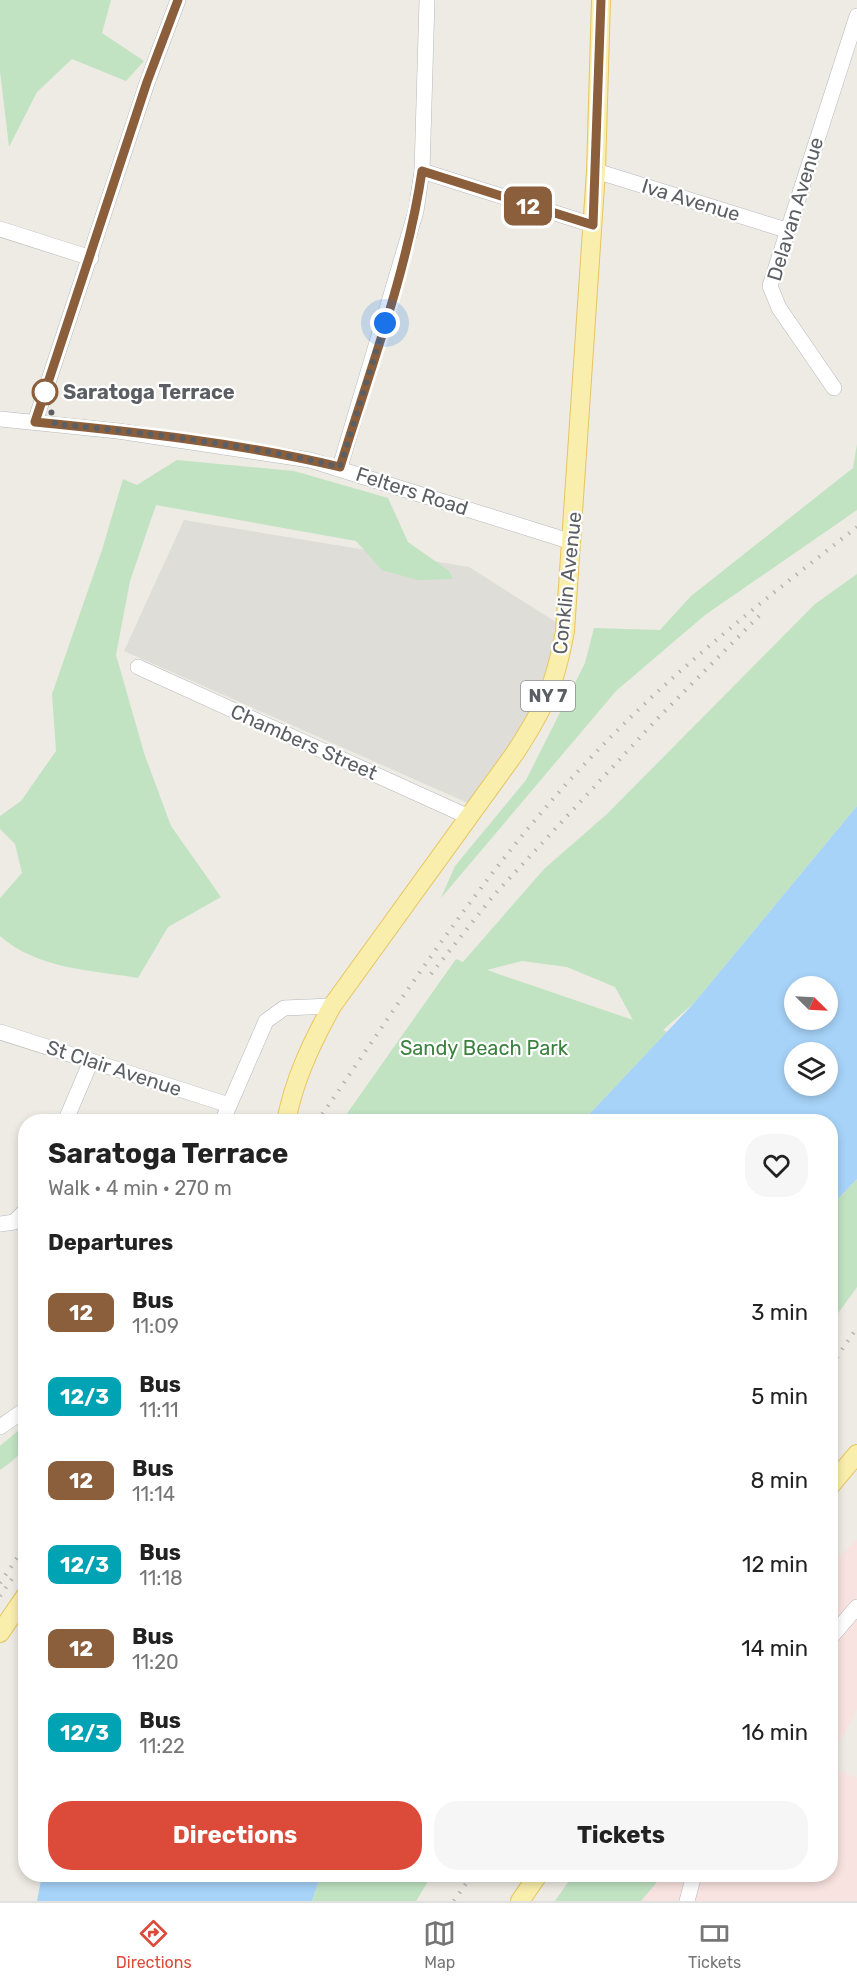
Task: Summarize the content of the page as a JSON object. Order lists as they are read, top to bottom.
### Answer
{
  "streets": {
    "main road": ["Conklin Avenue", "NY 7"],
    "street": [
      "Iva Avenue",
      "Delavan Avenue",
      "Felters Road",
      "Chambers Street",
      "St Clair Avenue"
    ]
  },
  "crossings": [
    ["Iva Avenue", "Delavan Avenue"],
    ["Iva Avenue", "Conklin Avenue"],
    ["Felters Road", "Conklin Avenue"],
    ["Conklin Avenue", "Chambers Street"]
  ],
  "parks": ["Sandy Beach Park"],
  "places": ["Saratoga Terrace"],
  "lines": ["bus line 12"],
  "north": "bottom right",
  "page": {
    "on_map": "12",
    "heading": [
      ["Saratoga Terrace", "Walk · 4 min · 270 m"],
      "Departures"
    ],
    "list": [
      {
        "mark": "12",
        "name": "Bus",
        "note": "11:09",
        "value": "3 min"
      },
      {
        "mark": "12/3",
        "name": "Bus",
        "note": "11:11",
        "value": "5 min"
      },
      {
        "mark": "12",
        "name": "Bus",
        "note": "11:14",
        "value": "8 min"
      },
      {
        "mark": "12/3",
        "name": "Bus",
        "note": "11:18",
        "value": "12 min"
      },
      {
        "mark": "12",
        "name": "Bus",
        "note": "11:20",
        "value": "14 min"
      },
      {
        "mark": "12/3",
        "name": "Bus",
        "note": "11:22",
        "value": "16 min"
      }
    ],
    "buttons": ["Directions", "Tickets"],
    "tabs": ["Directions", "Map", "Tickets"]
  }
}
